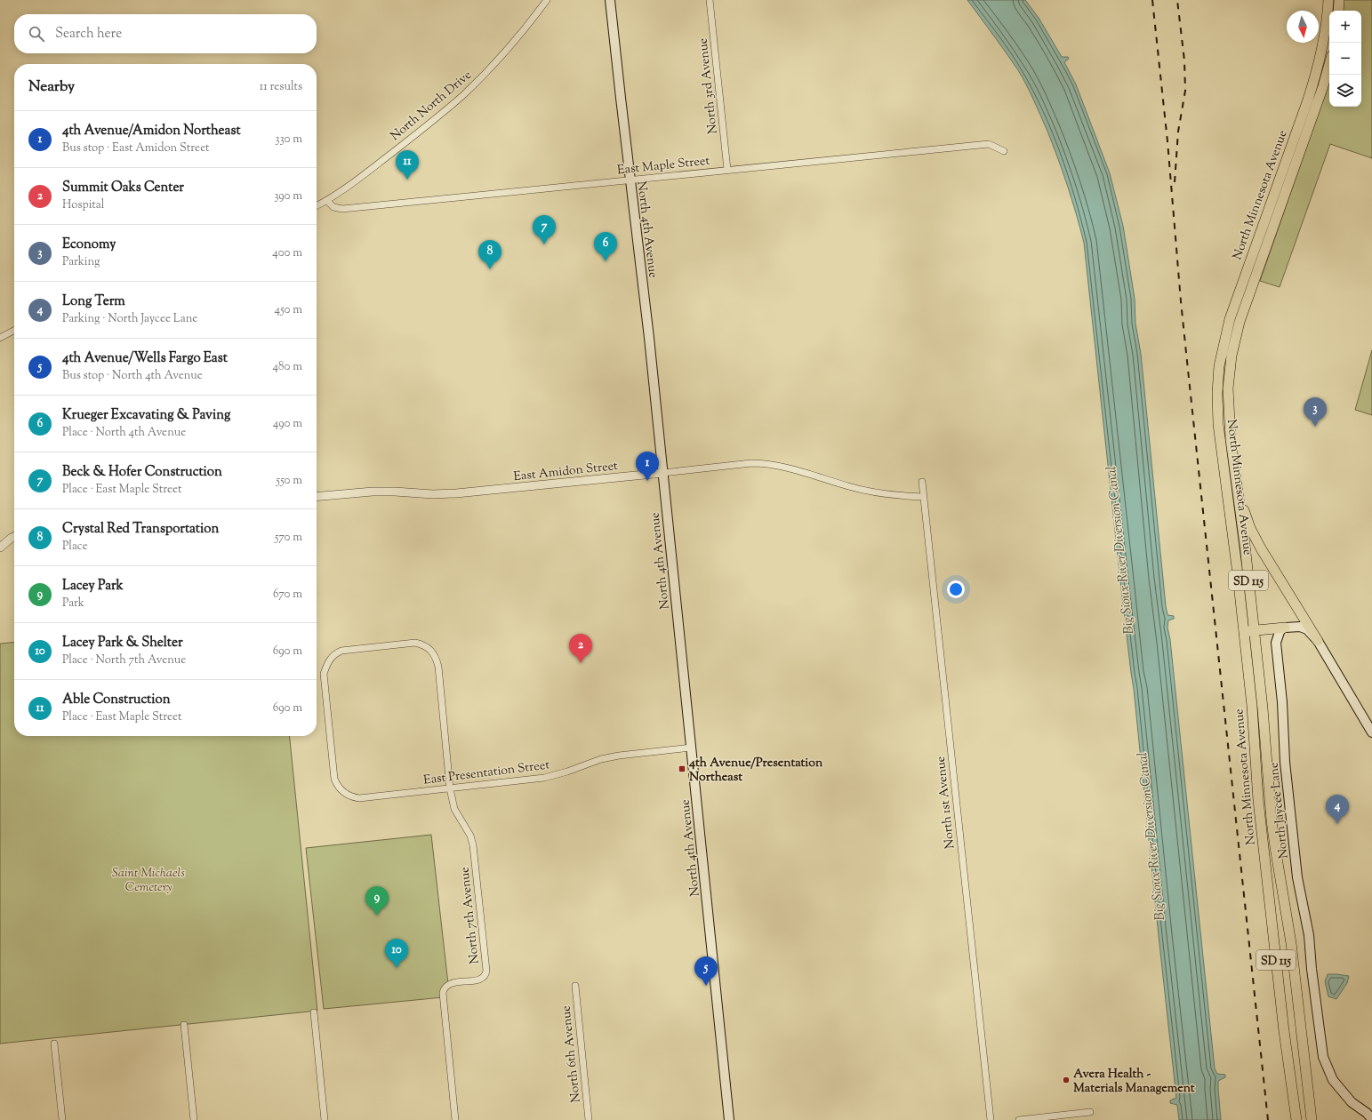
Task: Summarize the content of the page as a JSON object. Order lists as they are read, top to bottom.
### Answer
{
  "streets": {
    "main road": [
      "North Minnesota Avenue",
      "North 4th Avenue",
      "SD 115",
      "North Jaycee Lane"
    ],
    "street": [
      "North 3rd Avenue",
      "North North Drive",
      "East Maple Street",
      "East Amidon Street",
      "East Presentation Street",
      "North 1st Avenue",
      "North 7th Avenue",
      "North 6th Avenue"
    ]
  },
  "crossings": [
    ["North 3rd Avenue", "East Maple Street"],
    ["North North Drive", "East Maple Street"],
    ["East Maple Street", "North 4th Avenue"],
    ["North 4th Avenue", "East Amidon Street"],
    ["North 4th Avenue", "East Presentation Street"],
    ["East Amidon Street", "North 1st Avenue"],
    ["East Presentation Street", "North 7th Avenue"]
  ],
  "water": ["Big Sioux River Diversion Canal"],
  "parks": ["Saint Michaels Cemetery"],
  "places": {
    "transit": ["4th Avenue/Presentation Northeast"],
    "other": ["Avera Health - Materials Management"]
  },
  "north": "bottom",
  "page": {
    "map_buttons": ["+", "−"],
    "search": "Search here",
    "heading": ["Nearby", "11 results"],
    "list": [
      {
        "mark": "1",
        "name": "4th Avenue/Amidon Northeast",
        "note": "Bus stop · East Amidon Street",
        "value": "330 m"
      },
      {
        "mark": "2",
        "name": "Summit Oaks Center",
        "note": "Hospital",
        "value": "390 m"
      },
      {
        "mark": "3",
        "name": "Economy",
        "note": "Parking",
        "value": "400 m"
      },
      {
        "mark": "4",
        "name": "Long Term",
        "note": "Parking · North Jaycee Lane",
        "value": "450 m"
      },
      {
        "mark": "5",
        "name": "4th Avenue/Wells Fargo East",
        "note": "Bus stop · North 4th Avenue",
        "value": "480 m"
      },
      {
        "mark": "6",
        "name": "Krueger Excavating & Paving",
        "note": "Place · North 4th Avenue",
        "value": "490 m"
      },
      {
        "mark": "7",
        "name": "Beck & Hofer Construction",
        "note": "Place · East Maple Street",
        "value": "550 m"
      },
      {
        "mark": "8",
        "name": "Crystal Red Transportation",
        "note": "Place",
        "value": "570 m"
      },
      {
        "mark": "9",
        "name": "Lacey Park",
        "note": "Park",
        "value": "670 m"
      },
      {
        "mark": "10",
        "name": "Lacey Park & Shelter",
        "note": "Place · North 7th Avenue",
        "value": "690 m"
      },
      {
        "mark": "11",
        "name": "Able Construction",
        "note": "Place · East Maple Street",
        "value": "690 m"
      }
    ],
    "pins": [
      "11",
      "7",
      "6",
      "8",
      "3",
      "1",
      "2",
      "4",
      "9",
      "10",
      "5"
    ]
  }
}
